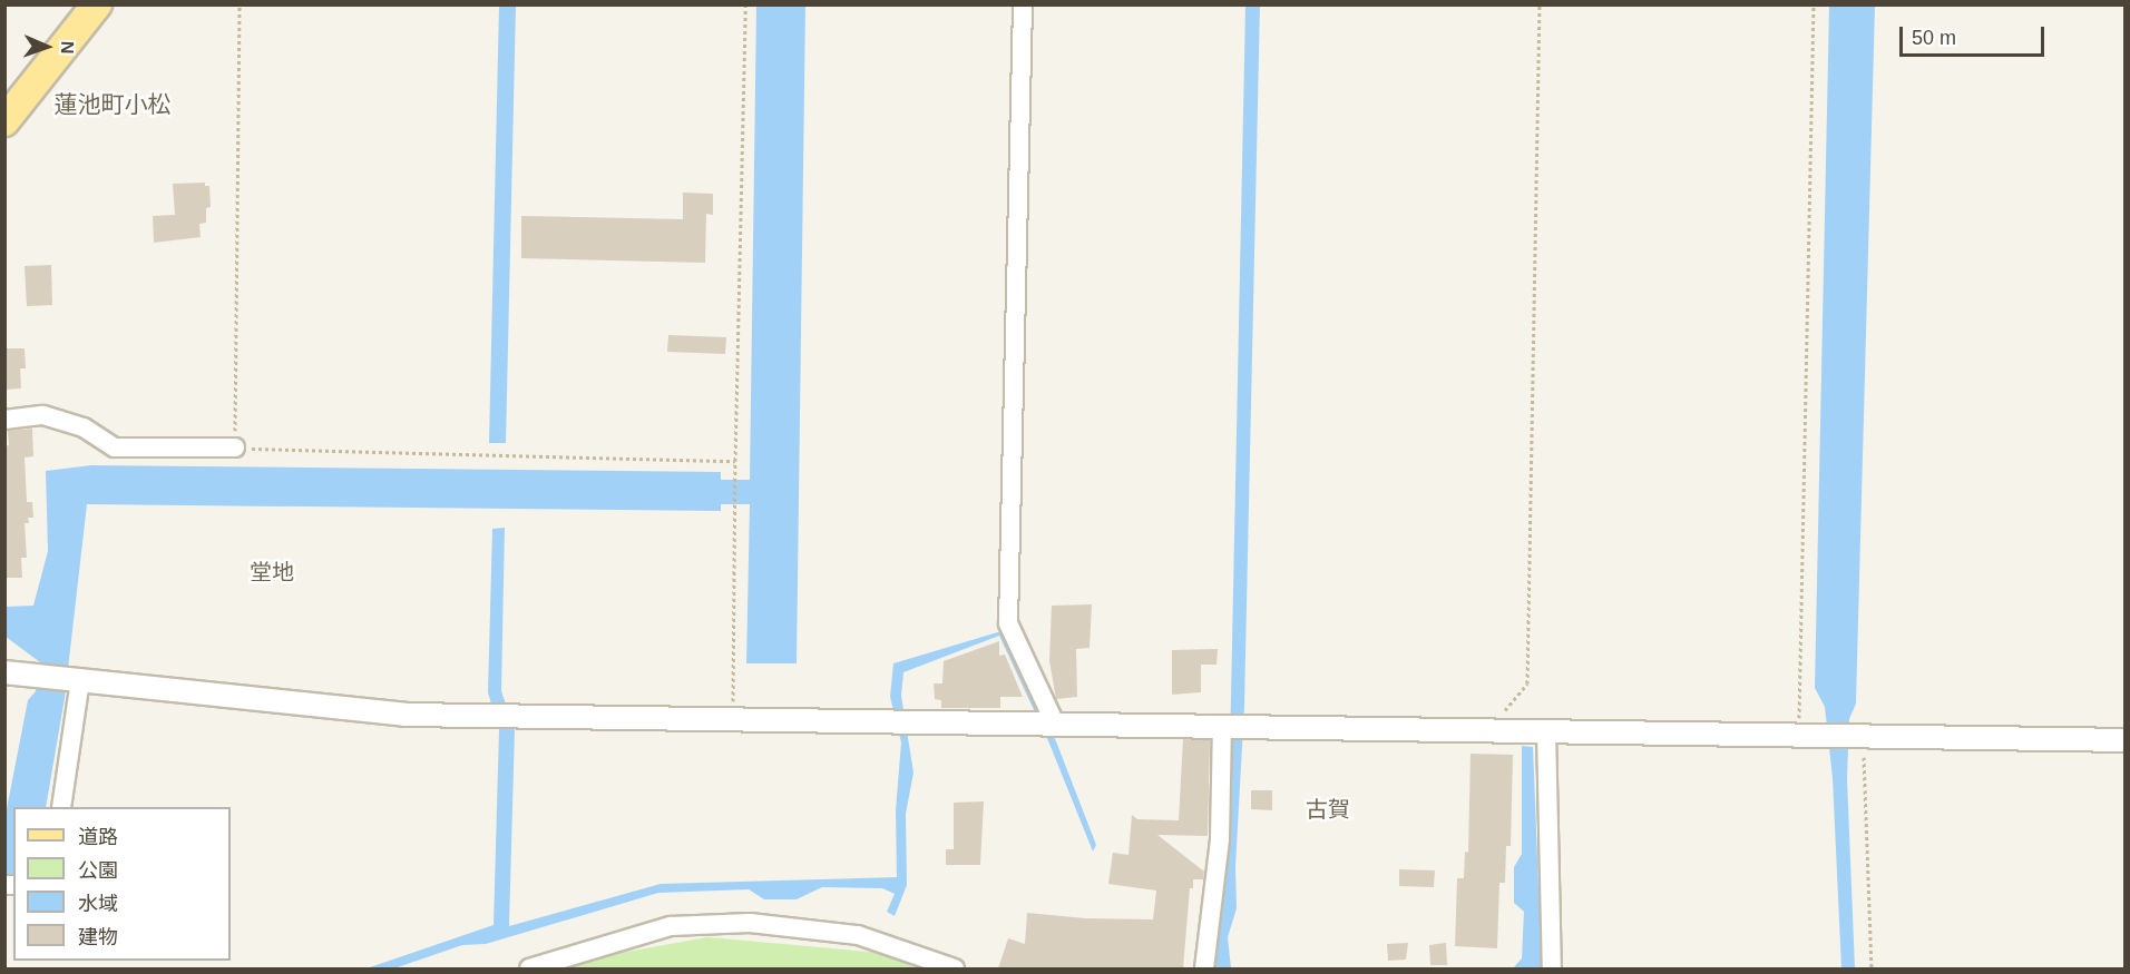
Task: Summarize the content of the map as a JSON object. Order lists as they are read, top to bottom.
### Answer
{
  "districts": ["蓮池町小松", "堂地", "古賀"],
  "legend": [
    "道路",
    "公園",
    "水域",
    "建物"
  ],
  "scale_bar": "50 m",
  "north": "right"
}
